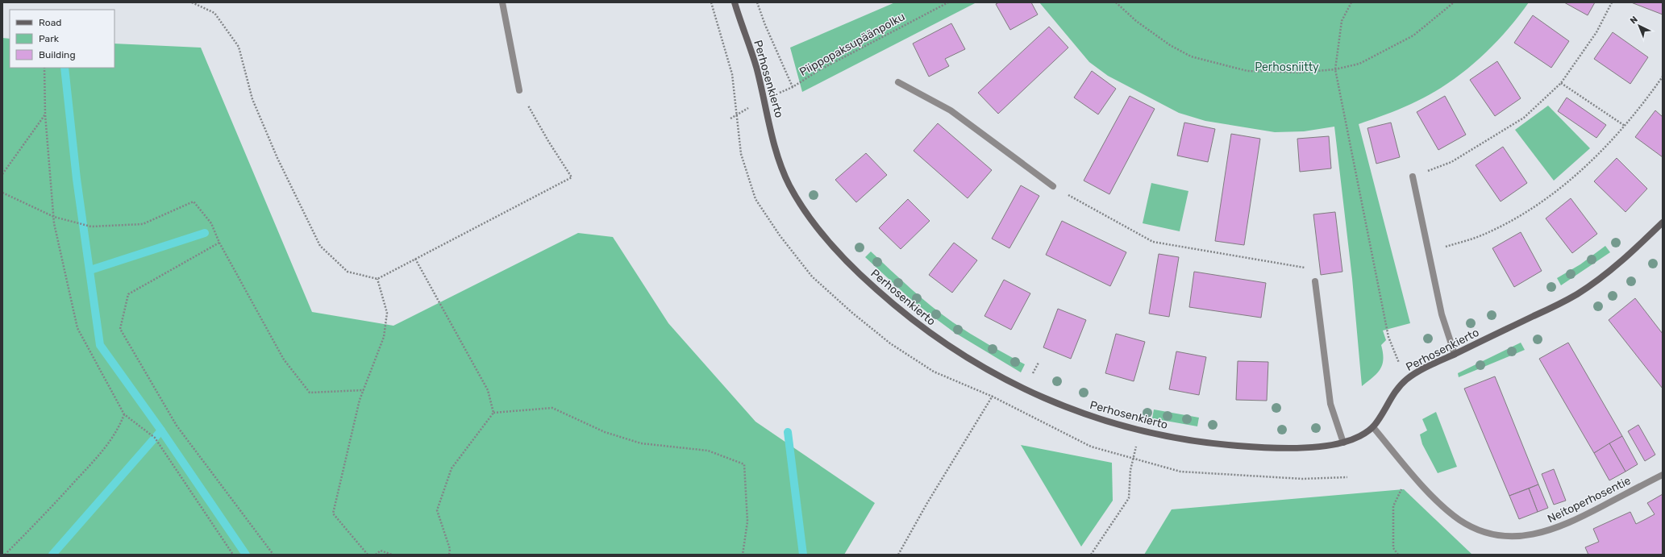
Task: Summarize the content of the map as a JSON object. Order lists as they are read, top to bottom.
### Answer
{
  "streets": {
    "street": ["Perhosenkierto", "Neitoperhosentie"],
    "path": ["Piippopaksupäänpolku"]
  },
  "crossings": [
    ["Piippopaksupäänpolku", "Perhosenkierto"],
    ["Perhosenkierto", "Neitoperhosentie"]
  ],
  "parks": ["Perhosniitty"],
  "legend": ["Road", "Park", "Building"],
  "north": "top left"
}
